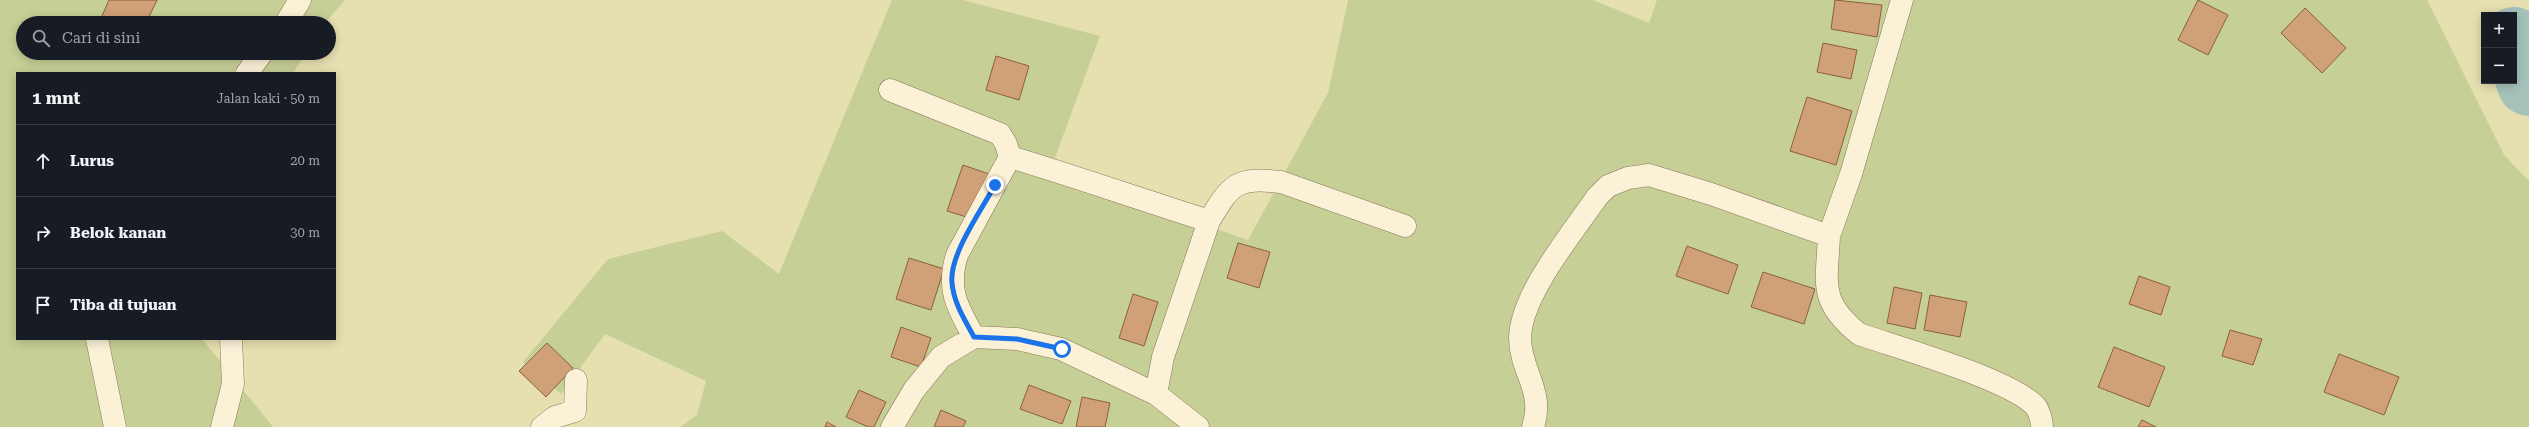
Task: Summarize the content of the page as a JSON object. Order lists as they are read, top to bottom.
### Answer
{
  "page": {
    "map_buttons": ["+", "−"],
    "search": "Cari di sini",
    "heading": ["1 mnt", "Jalan kaki · 50 m"],
    "list": [
      ["Lurus", "20 m"],
      ["Belok kanan", "30 m"],
      "Tiba di tujuan"
    ]
  }
}
